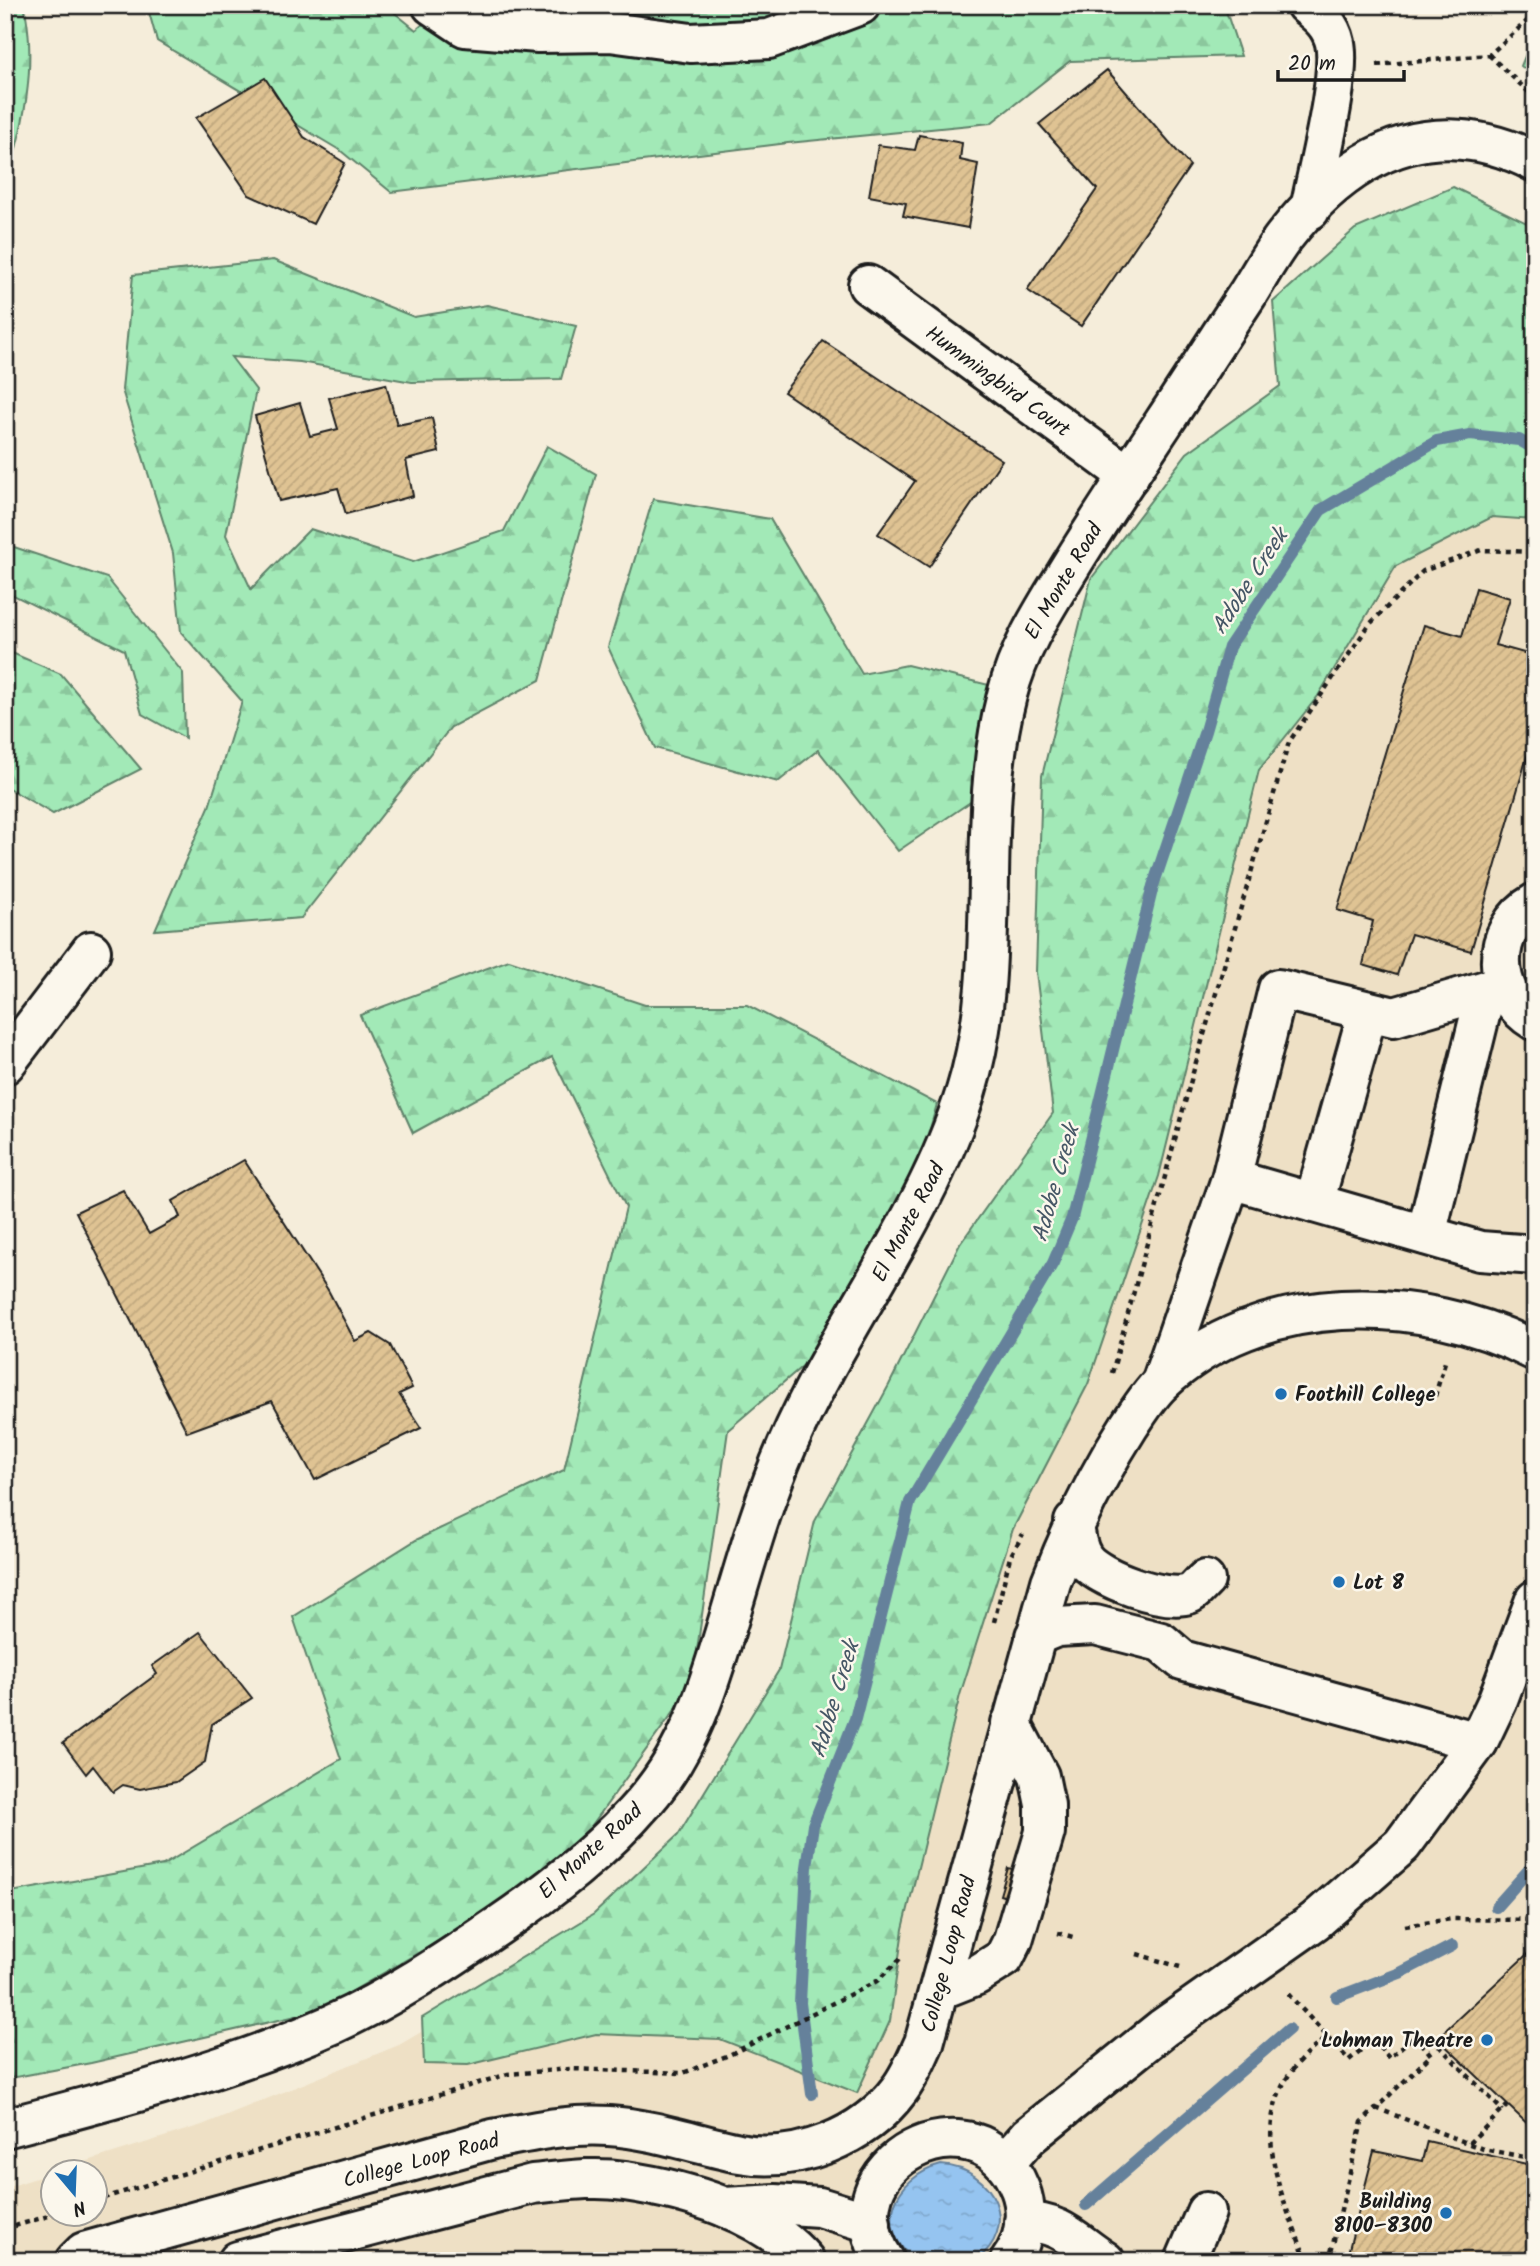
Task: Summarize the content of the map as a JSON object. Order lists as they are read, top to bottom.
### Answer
{
  "streets": {
    "street": ["Hummingbird Court", "El Monte Road", "College Loop Road"]
  },
  "crossings": [
    ["Hummingbird Court", "El Monte Road"]
  ],
  "water": ["Adobe Creek"],
  "places": [
    "Foothill College",
    "Lot 8",
    "Lohman Theatre",
    "Building 8100–8300"
  ],
  "scale_bar": "20 m",
  "north": "bottom"
}
